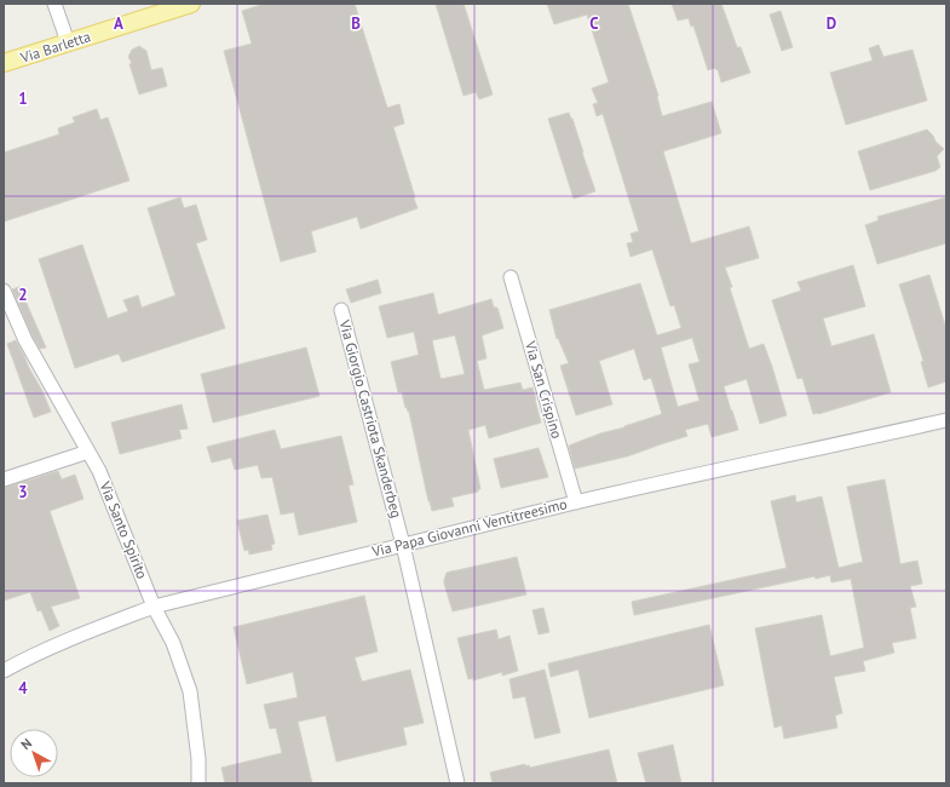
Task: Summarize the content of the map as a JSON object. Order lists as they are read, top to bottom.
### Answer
{
  "streets": {
    "main road": ["Via Barletta"],
    "street": [
      "Via San Crispino",
      "Via Giorgio Castriota Skanderbeg",
      "Via Papa Giovanni Ventitreesimo",
      "Via Santo Spirito"
    ]
  },
  "crossings": [
    ["Via San Crispino", "Via Papa Giovanni Ventitreesimo"],
    ["Via Giorgio Castriota Skanderbeg", "Via Papa Giovanni Ventitreesimo"],
    ["Via Papa Giovanni Ventitreesimo", "Via Santo Spirito"]
  ],
  "north": "top left",
  "grid": {
    "columns": [
      "A",
      "B",
      "C",
      "D"
    ],
    "rows": [
      "1",
      "2",
      "3",
      "4"
    ]
  }
}
